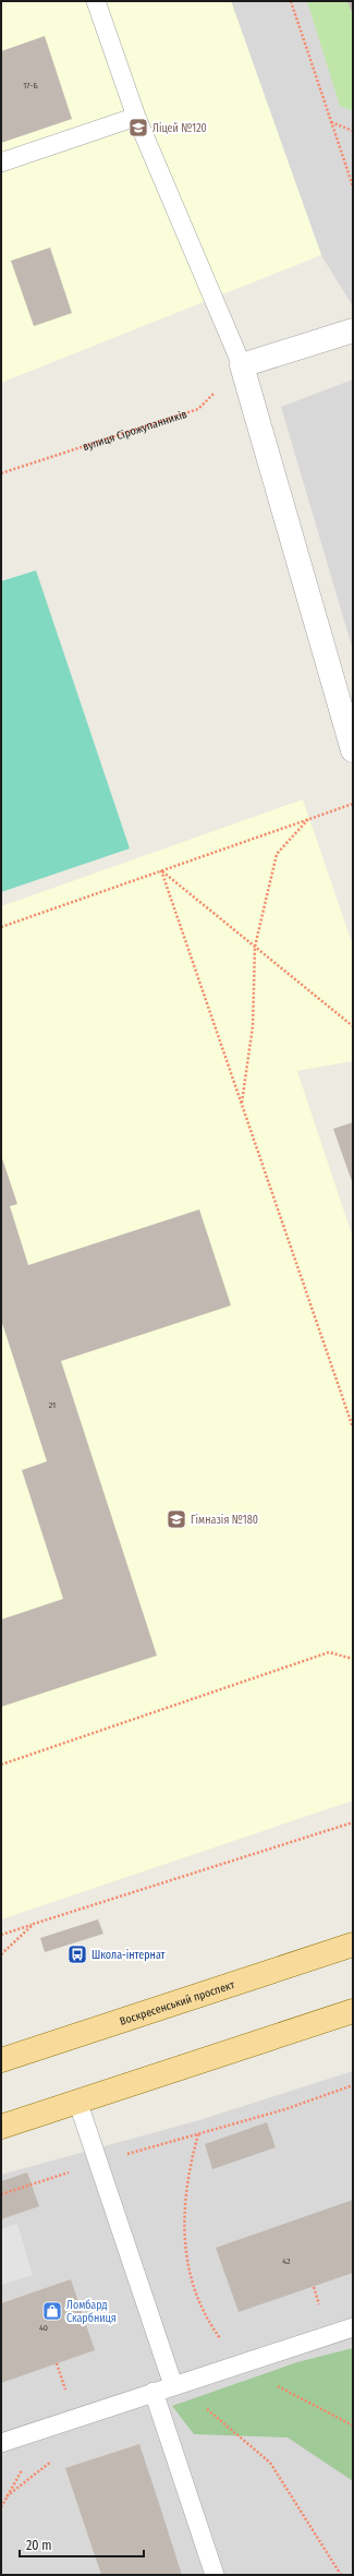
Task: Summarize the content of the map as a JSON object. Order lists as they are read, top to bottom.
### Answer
{
  "streets": {
    "main road": ["Воскресенський проспект"],
    "path": ["вулиця Сірожупанників"]
  },
  "places": {
    "school or university": ["Ліцей №120", "Гімназія №180"],
    "bus stop": ["Школа-інтернат"],
    "shop": ["Ломбард Скарбниця"]
  },
  "house_numbers": [
    "17-Б",
    "21",
    "42",
    "40"
  ],
  "scale_bar": "20 m"
}
